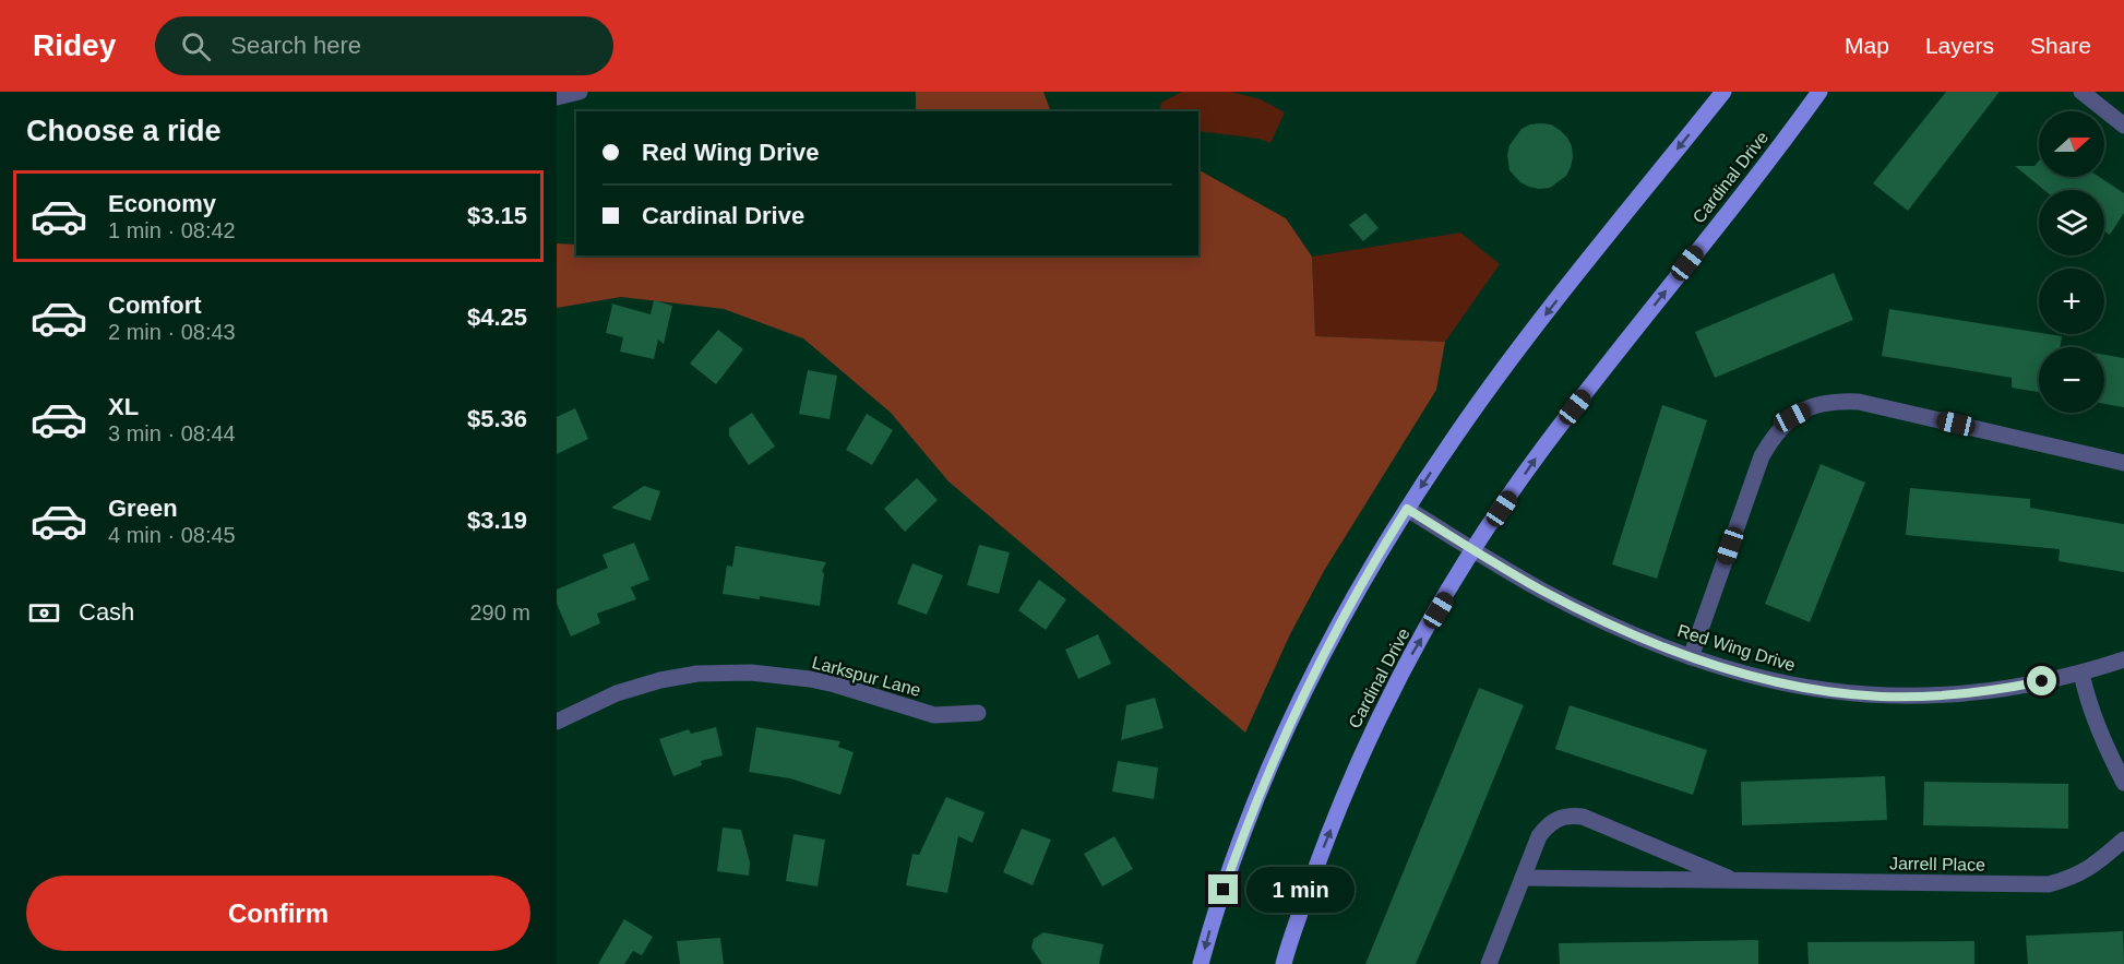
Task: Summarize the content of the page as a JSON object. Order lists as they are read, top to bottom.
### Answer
{
  "streets": {
    "main road": ["Cardinal Drive"],
    "street": ["Red Wing Drive", "Larkspur Lane", "Jarrell Place"]
  },
  "crossings": [
    ["Cardinal Drive", "Red Wing Drive"]
  ],
  "north": "right",
  "page": {
    "header": "Ridey",
    "search": "Search here",
    "nav": ["Map", "Layers", "Share"],
    "heading": "Choose a ride",
    "map_buttons": ["+", "−"],
    "banner": ["Red Wing Drive", "Cardinal Drive"],
    "list": [
      {
        "name": "Economy",
        "note": "1 min · 08:42",
        "value": "$3.15"
      },
      {
        "name": "Comfort",
        "note": "2 min · 08:43",
        "value": "$4.25"
      },
      {
        "name": "XL",
        "note": "3 min · 08:44",
        "value": "$5.36"
      },
      {
        "name": "Green",
        "note": "4 min · 08:45",
        "value": "$3.19"
      }
    ],
    "pay": ["Cash", "290 m"],
    "buttons": "Confirm",
    "bubble": "1 min"
  }
}
